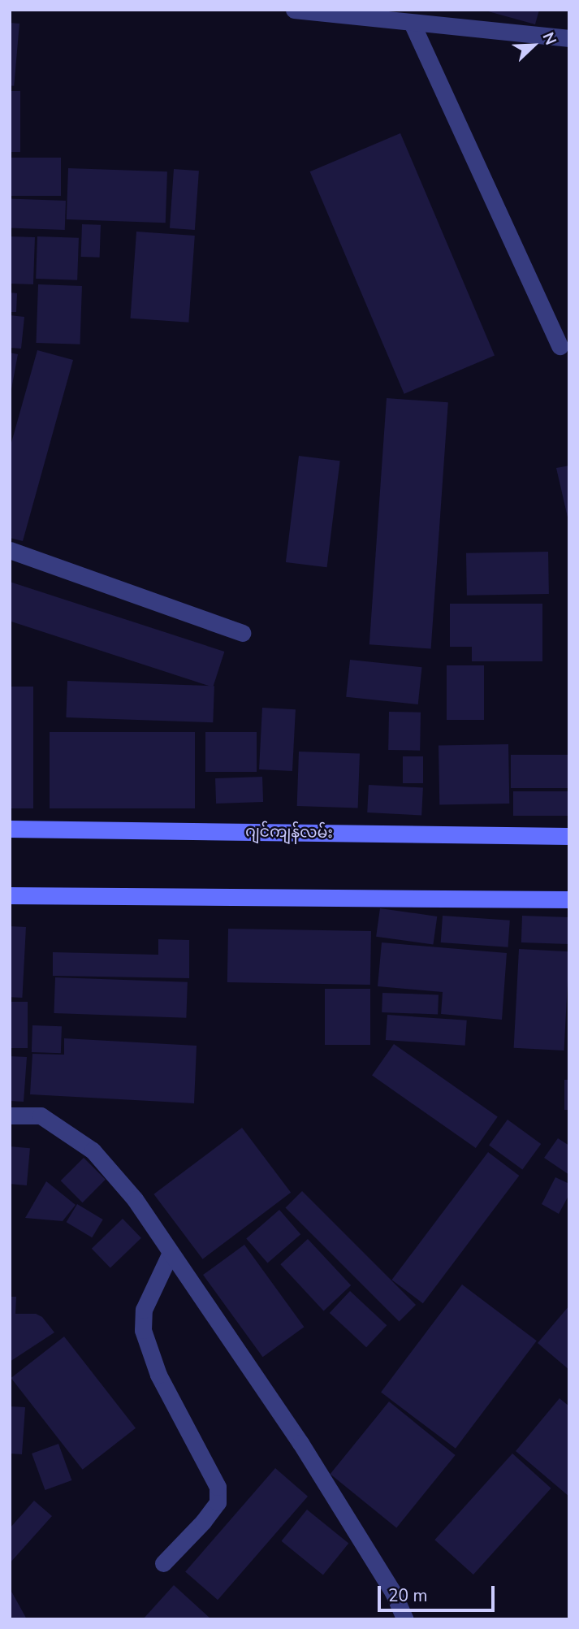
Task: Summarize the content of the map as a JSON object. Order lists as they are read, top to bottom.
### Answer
{
  "streets": {
    "main road": ["ဂျင်ကျန်လမ်း"]
  },
  "scale_bar": "20 m",
  "north": "top right"
}
